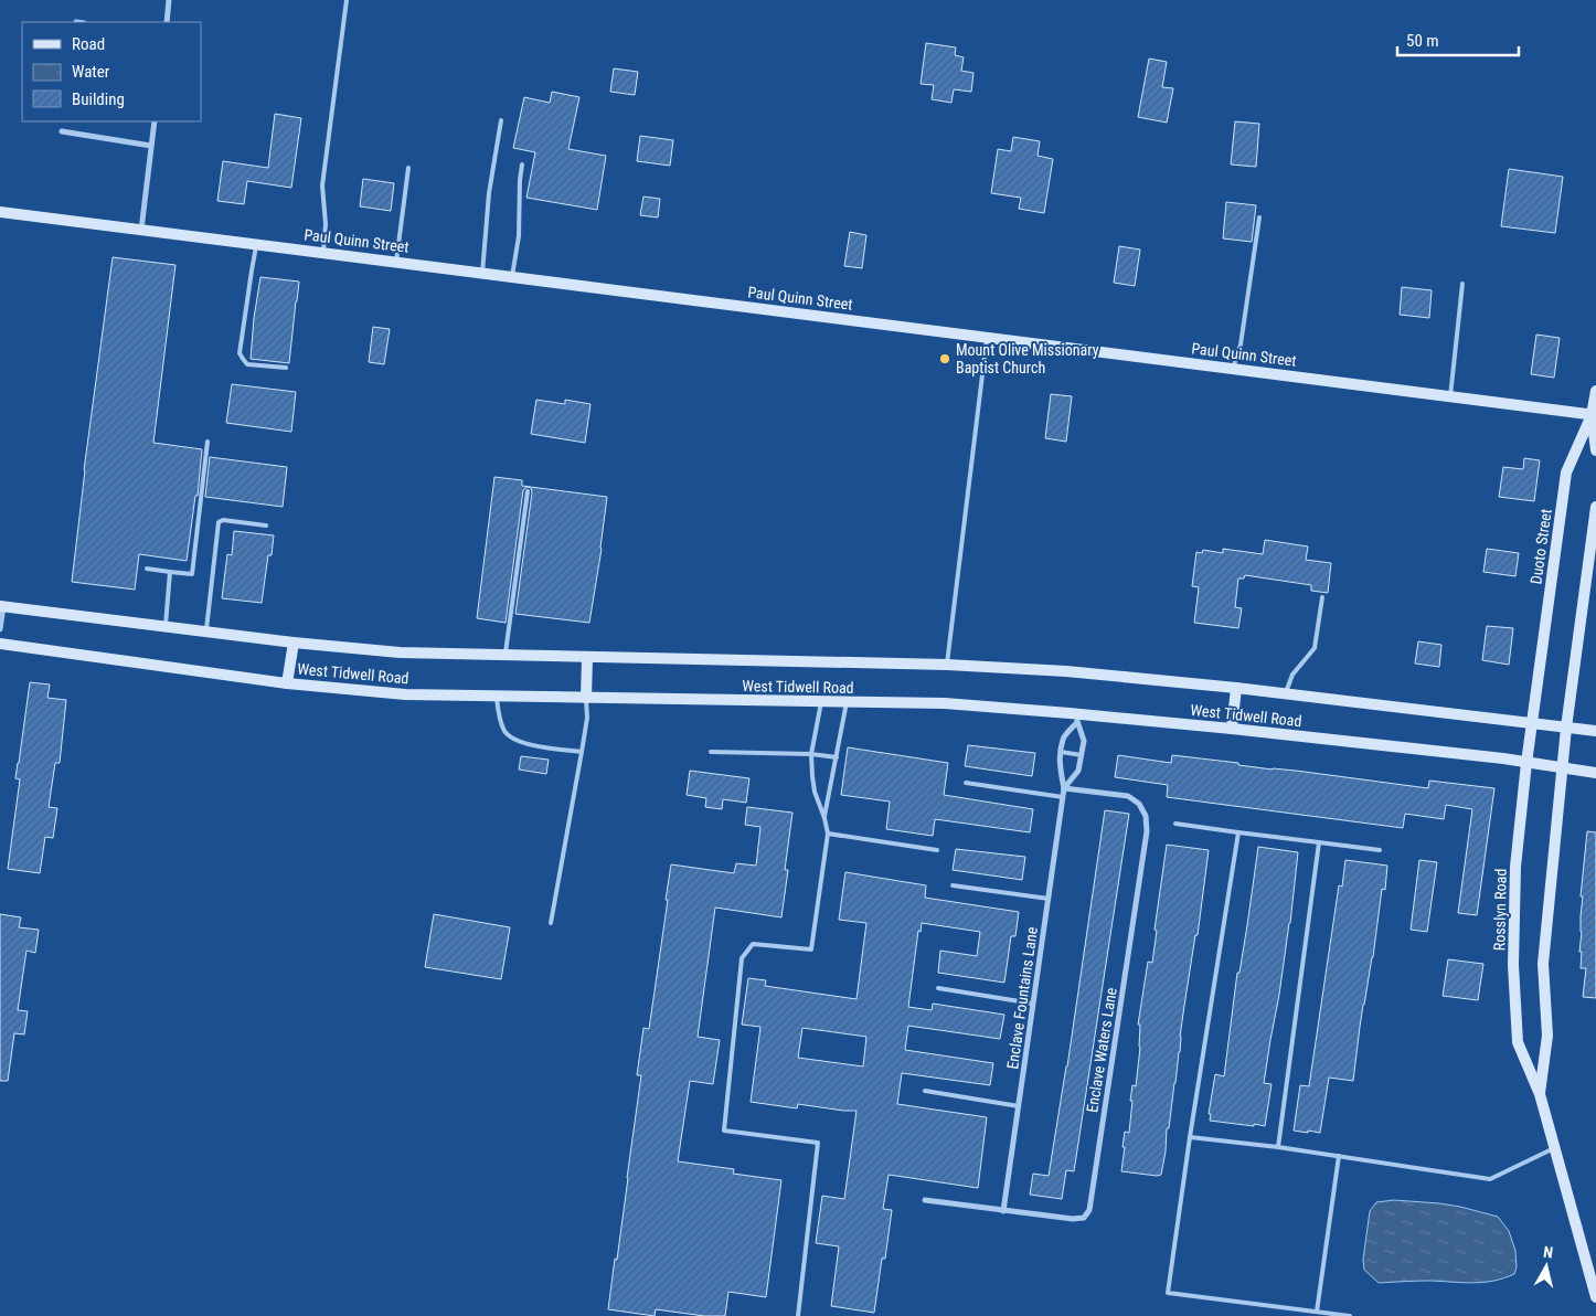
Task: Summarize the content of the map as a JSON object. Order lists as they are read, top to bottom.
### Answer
{
  "streets": {
    "main road": [
      "Paul Quinn Street",
      "Duoto Street",
      "West Tidwell Road",
      "Rosslyn Road"
    ],
    "street": ["Enclave Fountains Lane", "Enclave Waters Lane"]
  },
  "crossings": [
    ["Paul Quinn Street", "Duoto Street"],
    ["Duoto Street", "West Tidwell Road"],
    ["Duoto Street", "Rosslyn Road"],
    ["West Tidwell Road", "Rosslyn Road"],
    ["West Tidwell Road", "Enclave Fountains Lane"],
    ["Enclave Fountains Lane", "Enclave Waters Lane"]
  ],
  "places": ["Mount Olive Missionary Baptist Church"],
  "legend": ["Road", "Water", "Building"],
  "scale_bar": "50 m",
  "north": "top"
}
